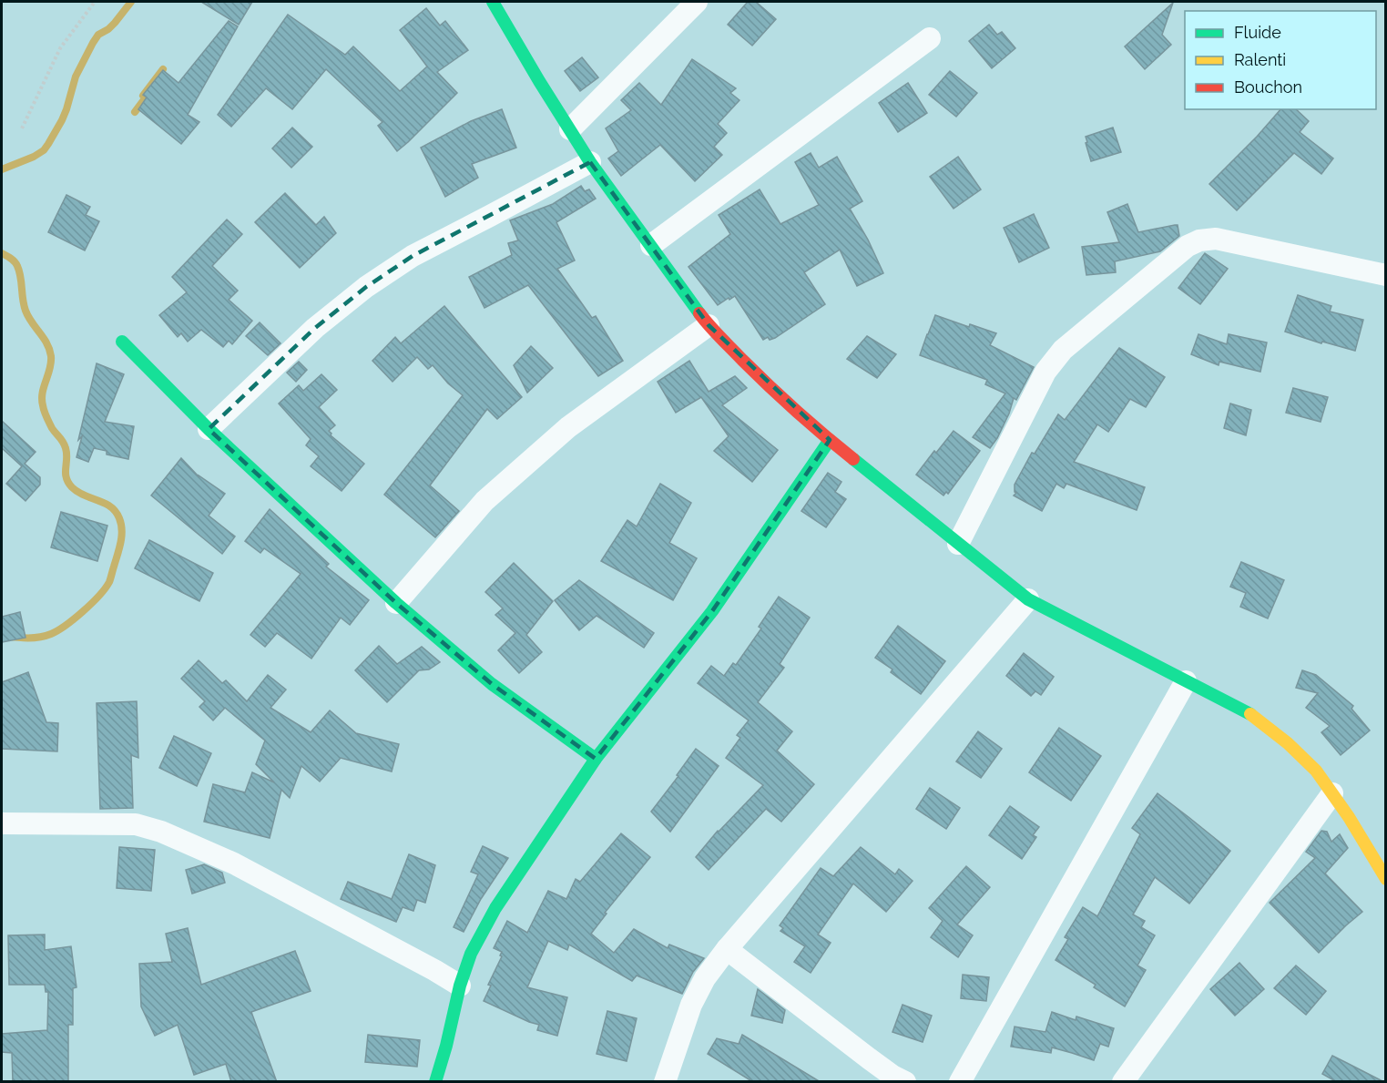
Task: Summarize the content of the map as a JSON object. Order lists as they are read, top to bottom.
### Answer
{
  "legend": ["Fluide", "Ralenti", "Bouchon"]
}
